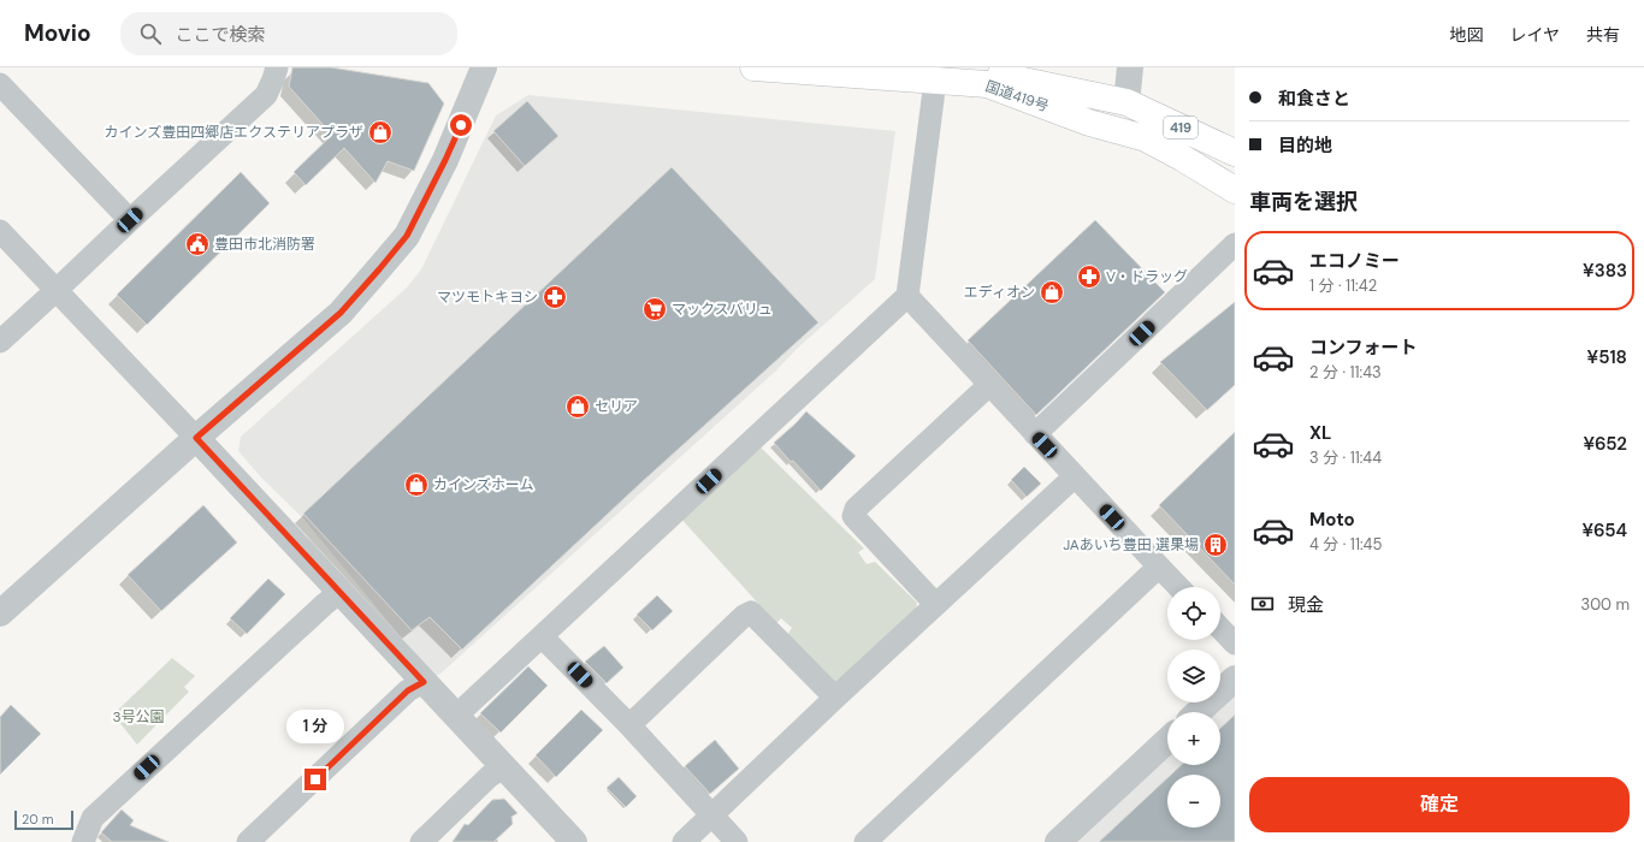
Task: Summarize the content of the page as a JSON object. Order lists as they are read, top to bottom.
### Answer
{
  "streets": {
    "highway": ["国道419号", "419"]
  },
  "parks": ["3号公園"],
  "places": {
    "shop": [
      "カインズ豊田四郷店エクステリアプラザ",
      "エディオン",
      "セリア",
      "カインズホーム"
    ],
    "public building": ["豊田市北消防署"],
    "pharmacy": ["V・ドラッグ", "マツモトキヨシ"],
    "supermarket": ["マックスバリュ"],
    "building": ["JAあいち豊田 選果場"]
  },
  "scale_bar": "20 m",
  "page": {
    "header": "Movio",
    "search": "ここで検索",
    "nav": ["地図", "レイヤ", "共有"],
    "banner": ["和食さと", "目的地"],
    "heading": "車両を選択",
    "list": [
      {
        "name": "エコノミー",
        "note": "1 分 · 11:42",
        "value": "¥383"
      },
      {
        "name": "コンフォート",
        "note": "2 分 · 11:43",
        "value": "¥518"
      },
      {
        "name": "XL",
        "note": "3 分 · 11:44",
        "value": "¥652"
      },
      {
        "name": "Moto",
        "note": "4 分 · 11:45",
        "value": "¥654"
      }
    ],
    "pay": ["現金", "300 m"],
    "map_buttons": ["+", "−"],
    "bubble": "1 分",
    "buttons": "確定",
    "scale": "20 m"
  }
}
